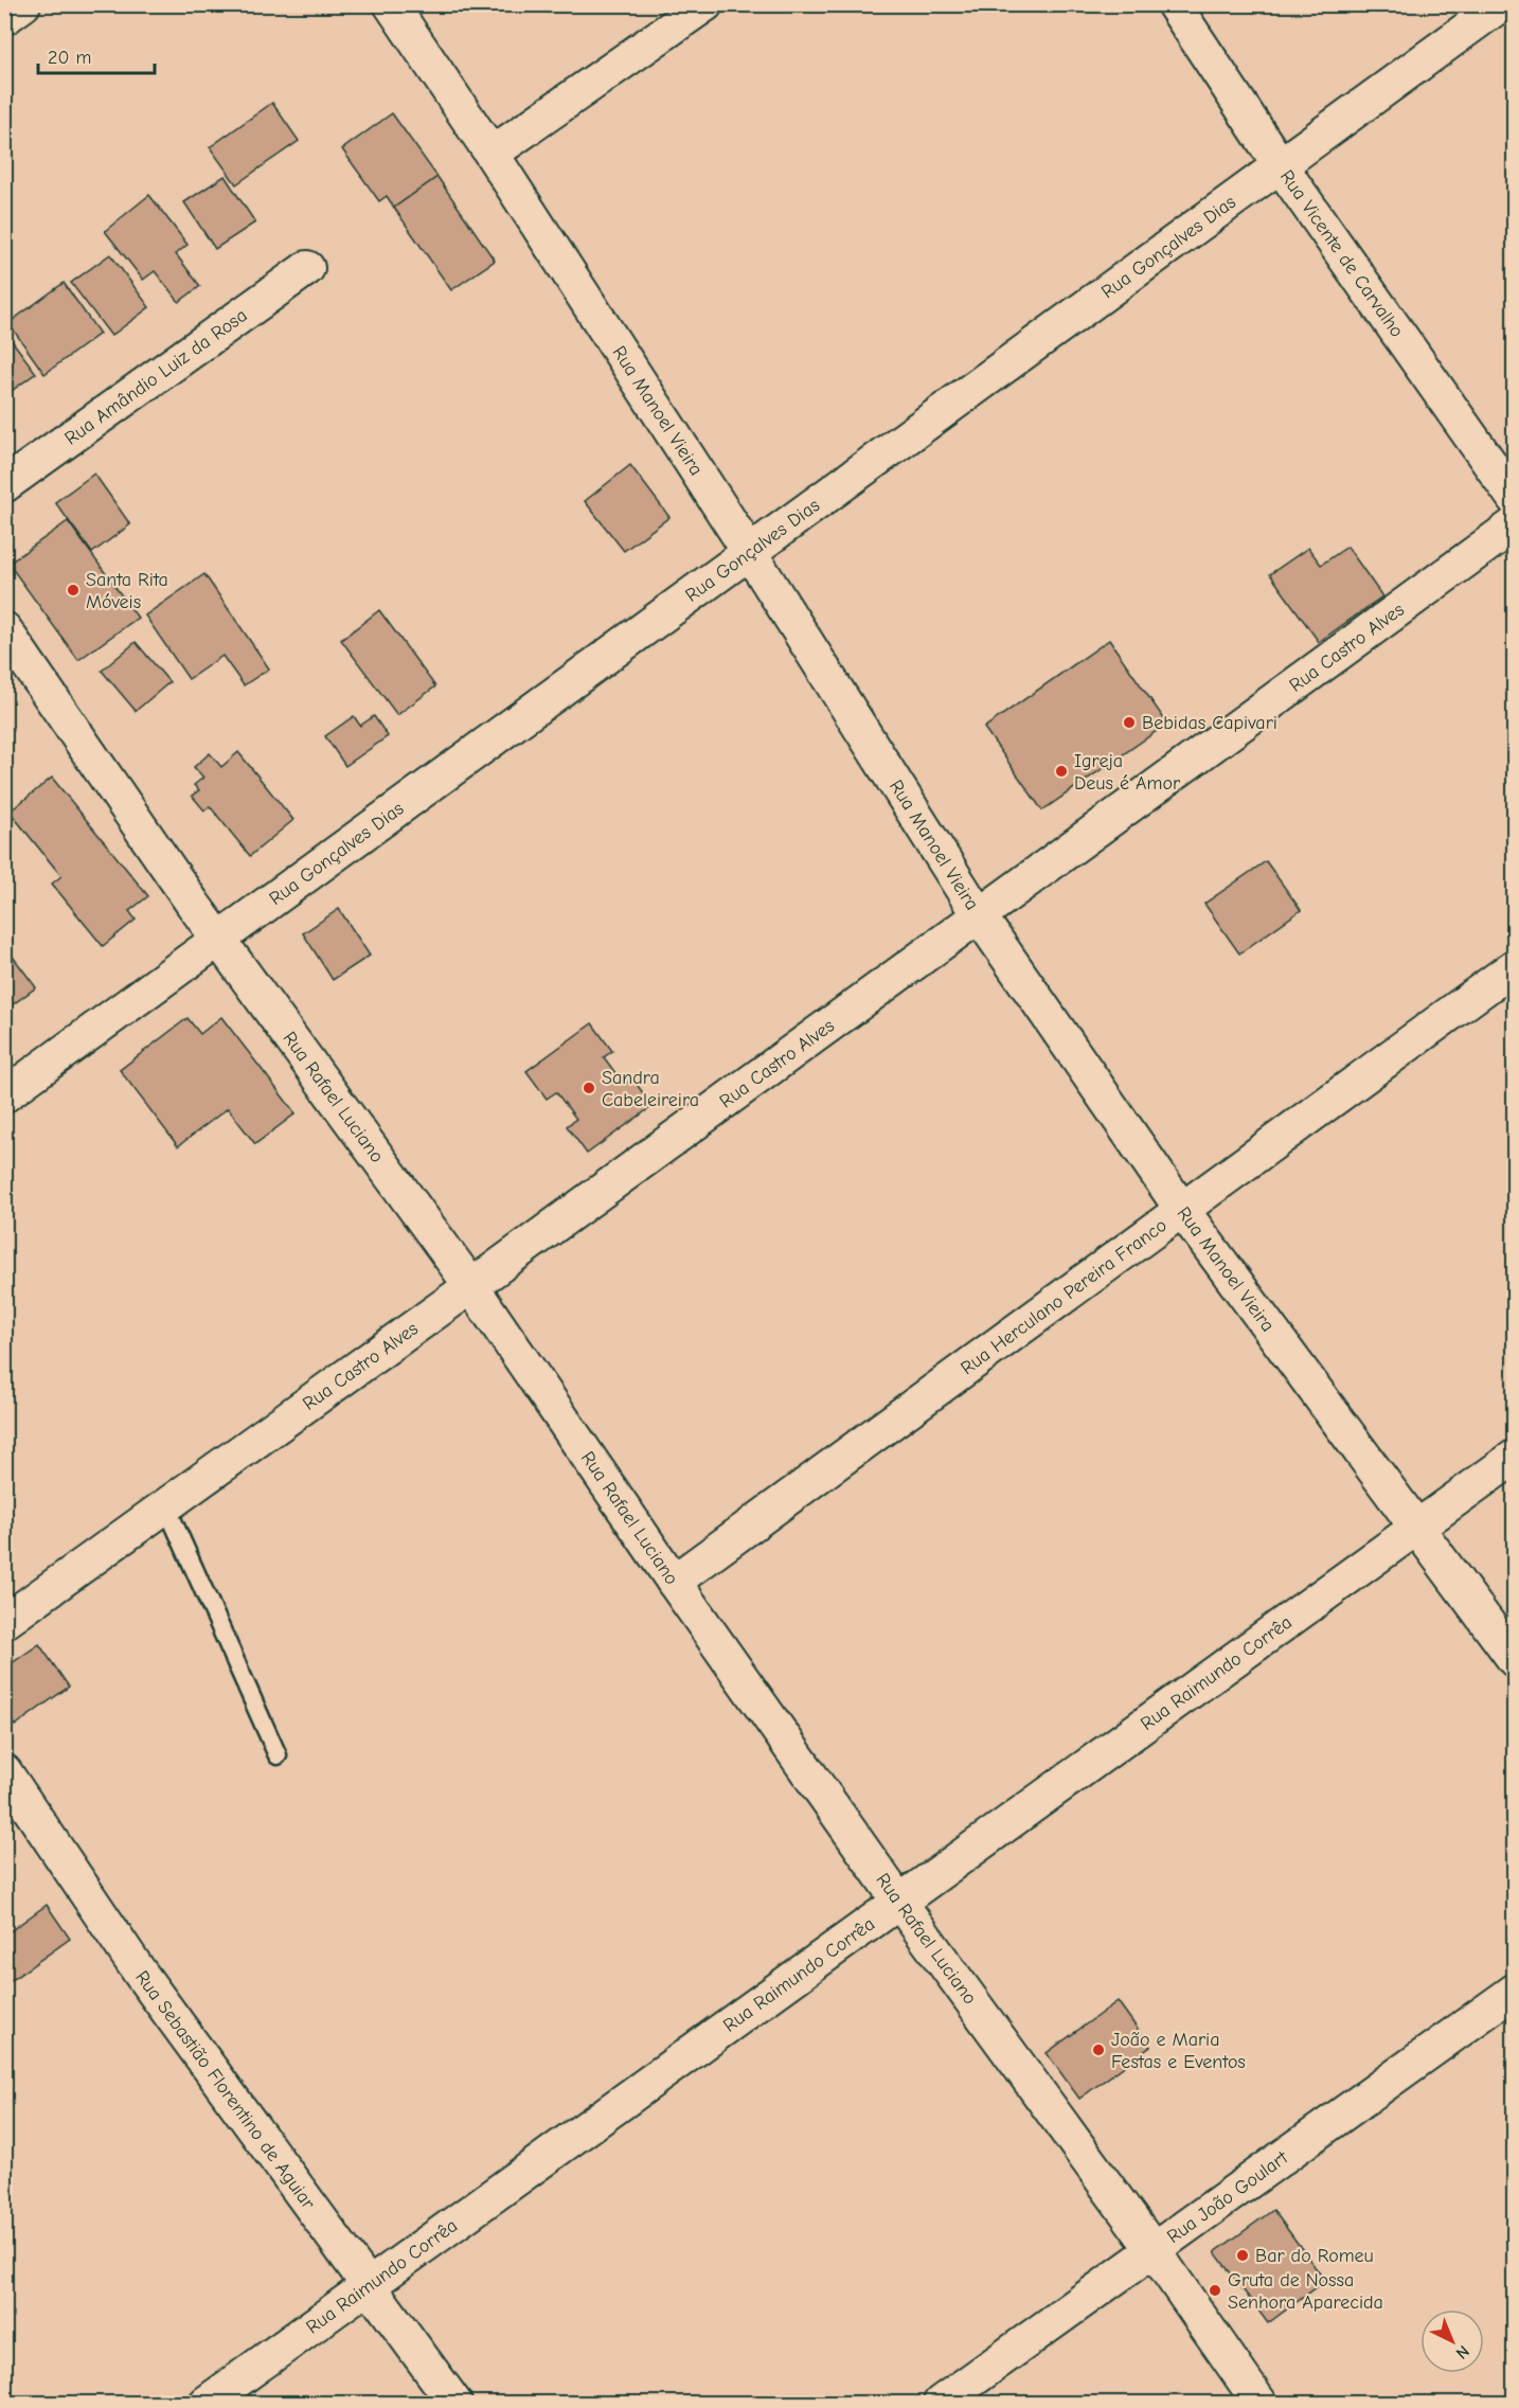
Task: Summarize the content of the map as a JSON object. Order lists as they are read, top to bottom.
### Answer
{
  "streets": {
    "street": [
      "Rua Gonçalves Dias",
      "Rua Vicente de Carvalho",
      "Rua Amândio Luiz da Rosa",
      "Rua Manoel Vieira",
      "Rua Castro Alves",
      "Rua Rafael Luciano",
      "Rua Herculano Pereira Franco",
      "Rua Raimundo Corrêa",
      "Rua Sebastião Florentino de Aguiar",
      "Rua João Goulart"
    ]
  },
  "crossings": [
    ["Rua Gonçalves Dias", "Rua Vicente de Carvalho"],
    ["Rua Gonçalves Dias", "Rua Manoel Vieira"],
    ["Rua Gonçalves Dias", "Rua Rafael Luciano"],
    ["Rua Manoel Vieira", "Rua Castro Alves"],
    ["Rua Manoel Vieira", "Rua Herculano Pereira Franco"],
    ["Rua Manoel Vieira", "Rua Raimundo Corrêa"],
    ["Rua Castro Alves", "Rua Rafael Luciano"],
    ["Rua Rafael Luciano", "Rua Herculano Pereira Franco"],
    ["Rua Rafael Luciano", "Rua Raimundo Corrêa"],
    ["Rua Rafael Luciano", "Rua João Goulart"],
    ["Rua Raimundo Corrêa", "Rua Sebastião Florentino de Aguiar"]
  ],
  "places": [
    "Santa Rita Móveis",
    "Bebidas Capivari",
    "Igreja Deus é Amor",
    "Sandra Cabeleireira",
    "João e Maria Festas e Eventos",
    "Bar do Romeu",
    "Gruta de Nossa Senhora Aparecida"
  ],
  "scale_bar": "20 m",
  "north": "bottom right"
}
